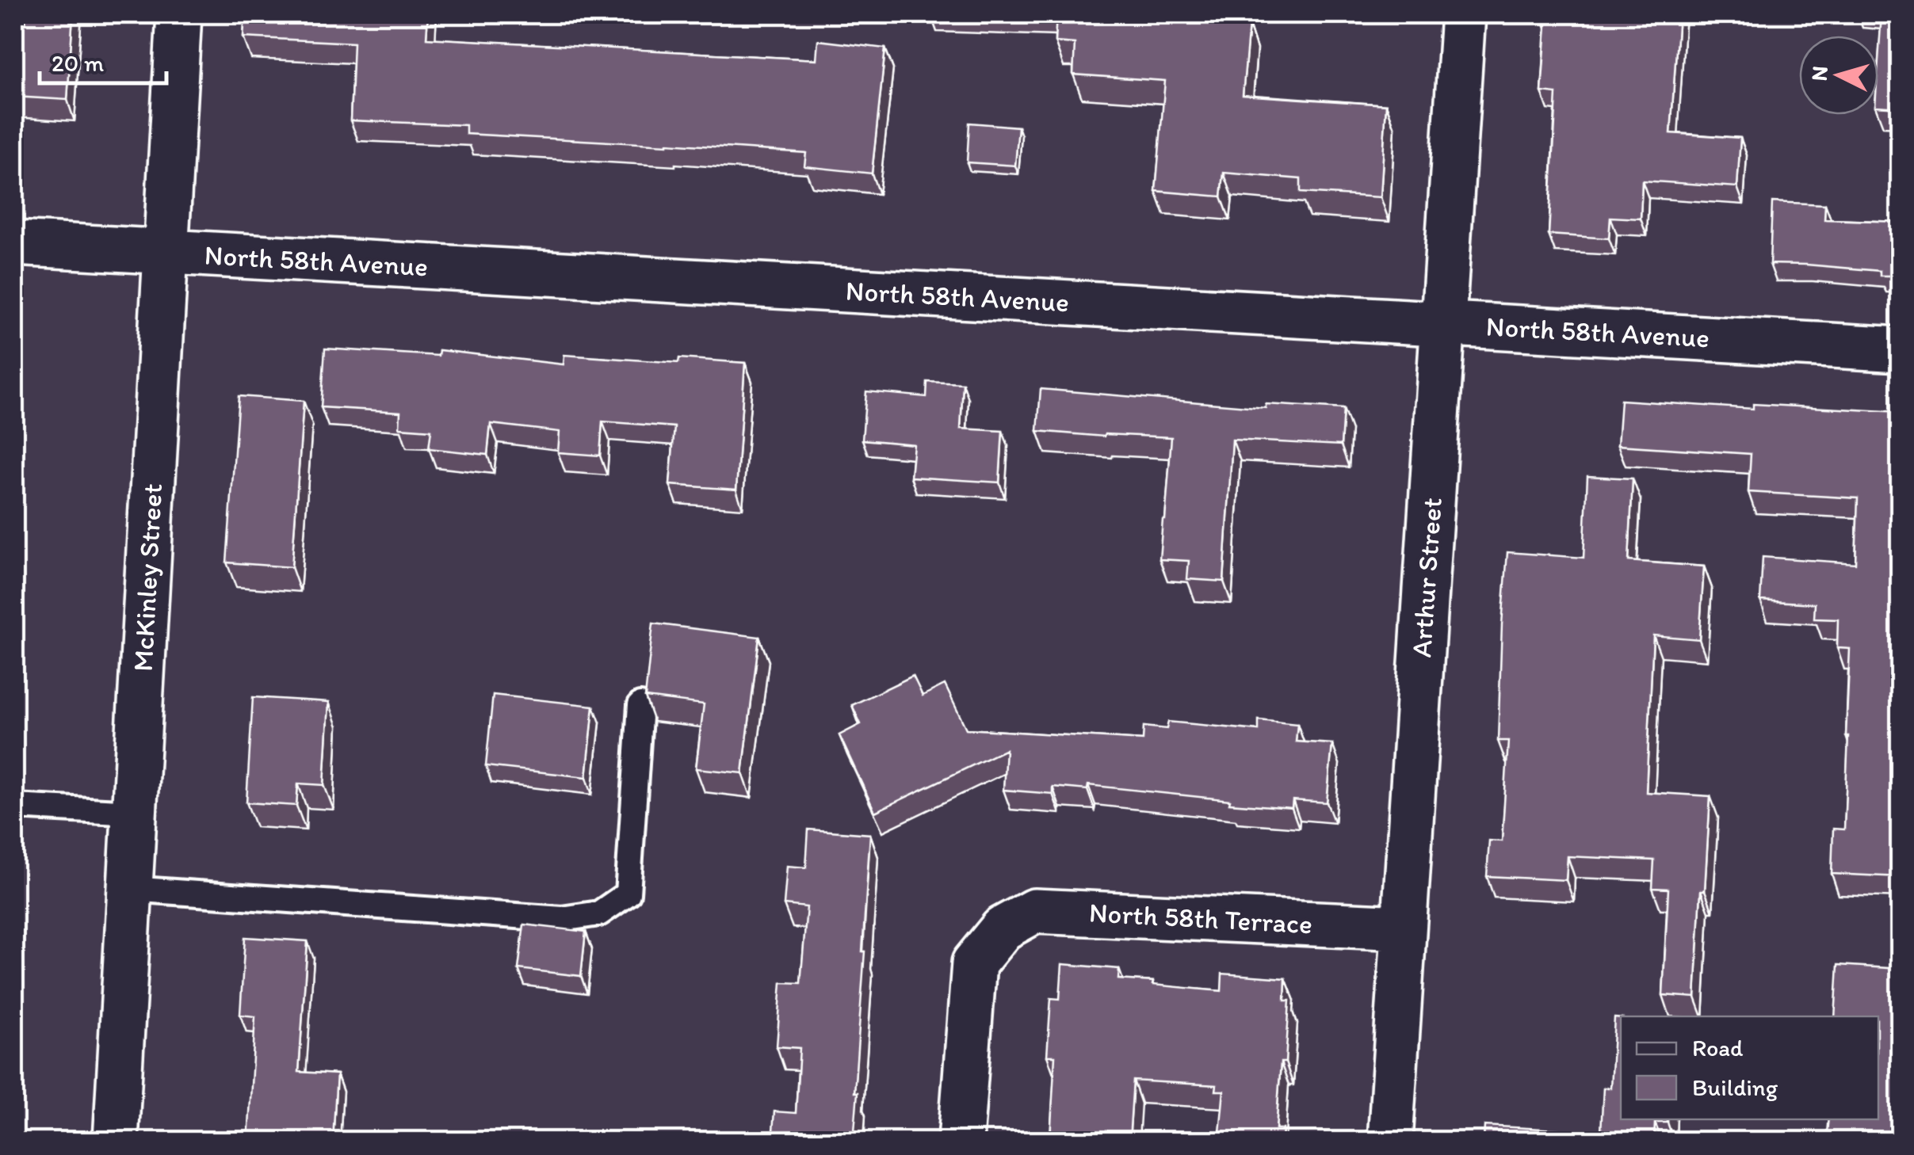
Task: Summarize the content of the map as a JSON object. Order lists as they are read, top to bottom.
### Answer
{
  "streets": {
    "street": [
      "North 58th Avenue",
      "McKinley Street",
      "Arthur Street",
      "North 58th Terrace"
    ]
  },
  "crossings": [
    ["North 58th Avenue", "McKinley Street"],
    ["North 58th Avenue", "Arthur Street"],
    ["Arthur Street", "North 58th Terrace"]
  ],
  "legend": ["Road", "Building"],
  "scale_bar": "20 m",
  "north": "left"
}
